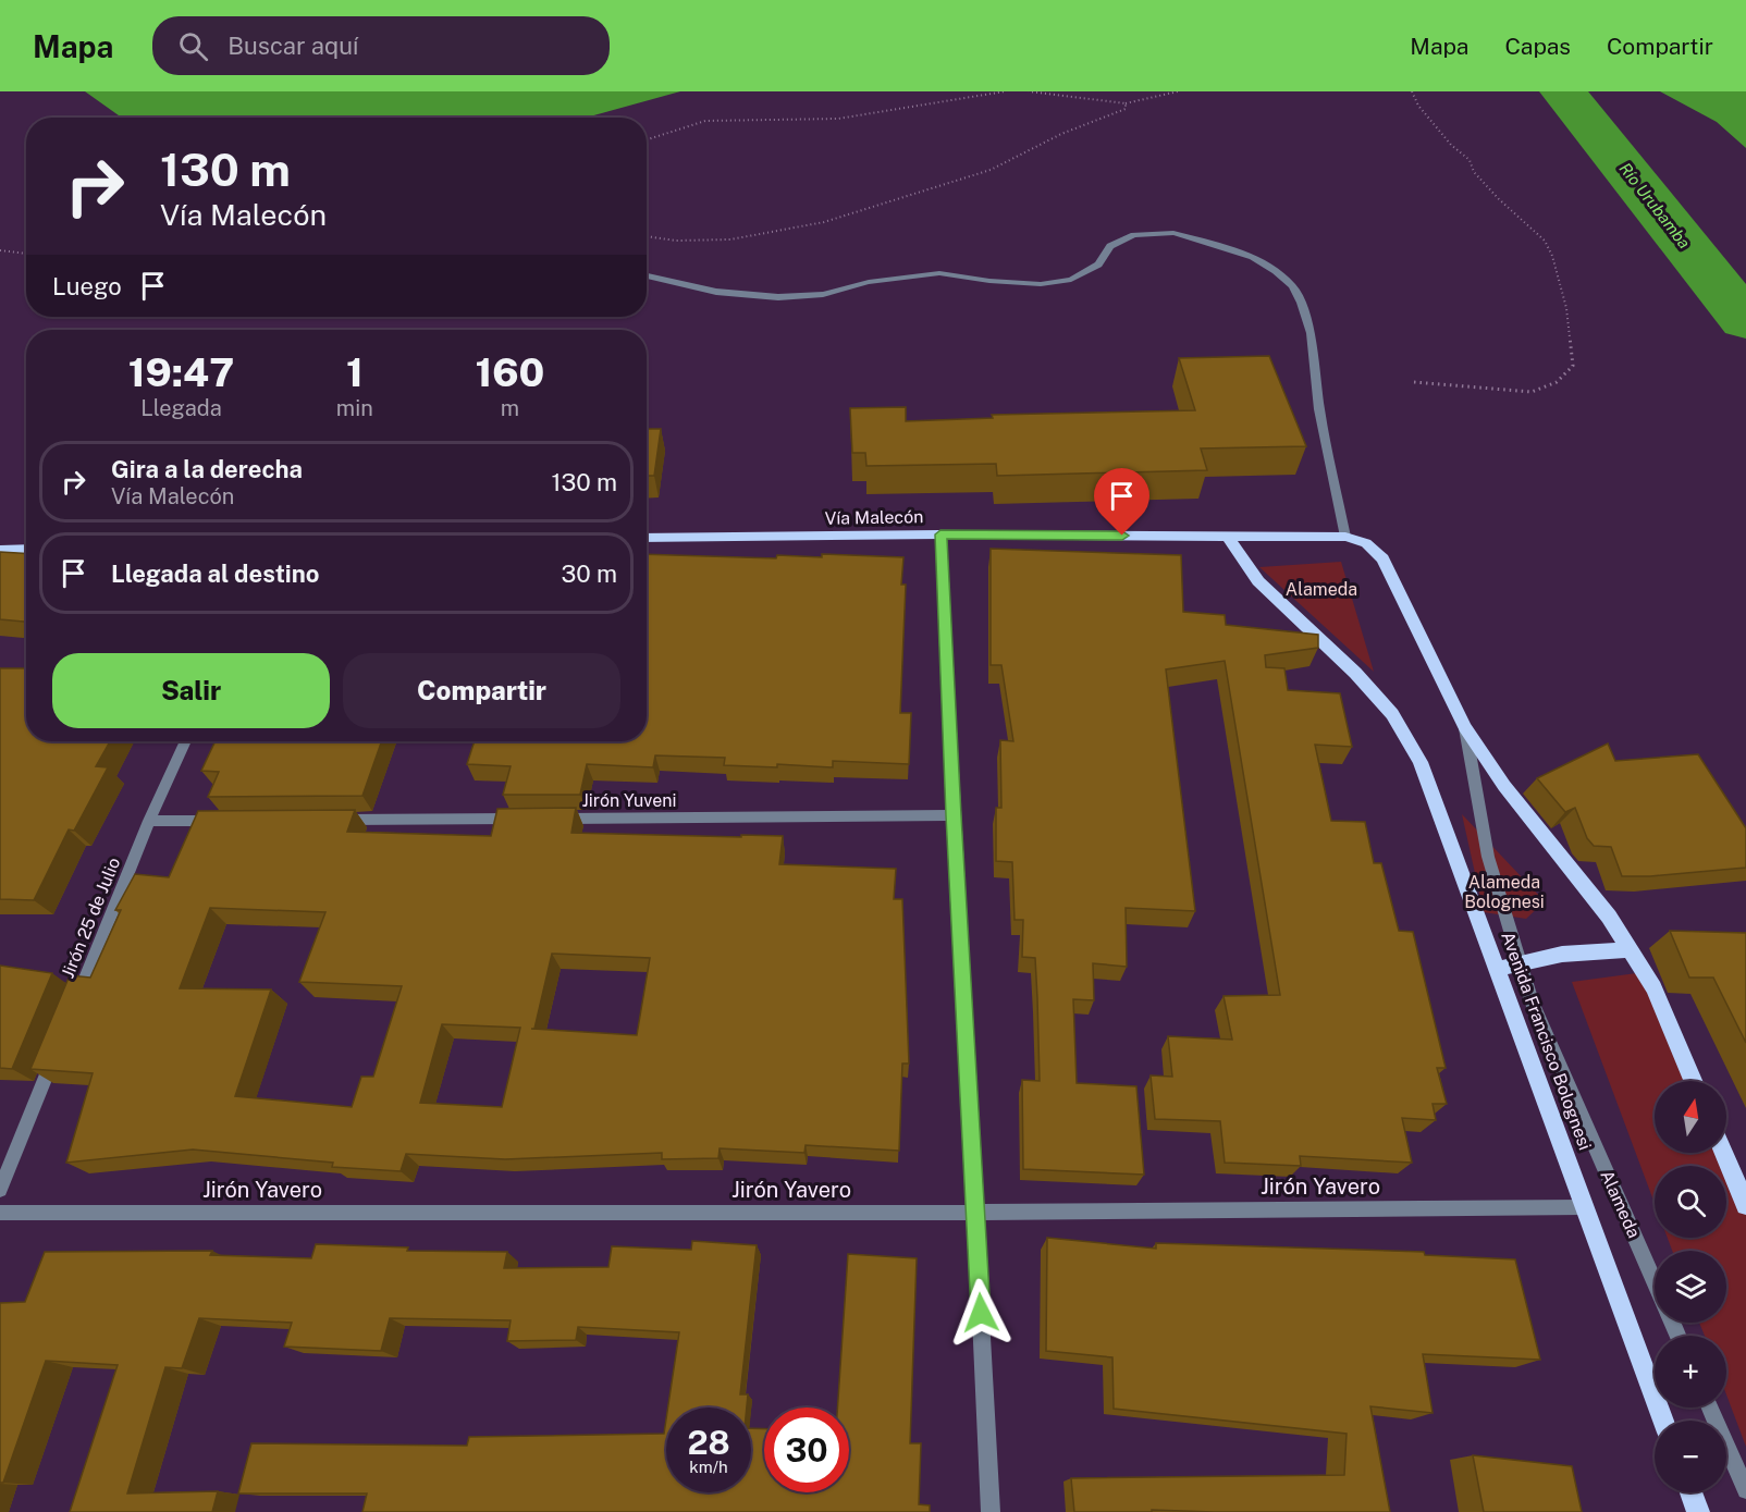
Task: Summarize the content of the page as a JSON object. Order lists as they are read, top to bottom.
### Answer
{
  "streets": {
    "main road": ["Vía Malecón", "Avenida Francisco Bolognesi"],
    "street": [
      "Jirón Yuveni",
      "Jirón 25 de Julio",
      "Jirón Yavero",
      "Alameda"
    ]
  },
  "crossings": [
    ["Vía Malecón", "Avenida Francisco Bolognesi"],
    ["Avenida Francisco Bolognesi", "Jirón Yavero"]
  ],
  "water": ["Río Urubamba"],
  "parks": ["Alameda", "Alameda Bolognesi"],
  "north": "top",
  "page": {
    "header": "Mapa",
    "search": "Buscar aquí",
    "nav": ["Mapa", "Capas", "Compartir"],
    "turn": ["130 m", "Vía Malecón"],
    "then": "Luego",
    "eta": [
      "19:47",
      "Llegada",
      "1",
      "min",
      "160",
      "m"
    ],
    "list": [
      {
        "name": "Gira a la derecha",
        "note": "Vía Malecón",
        "value": "130 m"
      },
      {
        "name": "Llegada al destino",
        "value": "30 m"
      }
    ],
    "buttons": ["Salir", "Compartir"],
    "map_buttons": ["+", "−"],
    "speed": "28 km/h",
    "limit": "30"
  }
}
